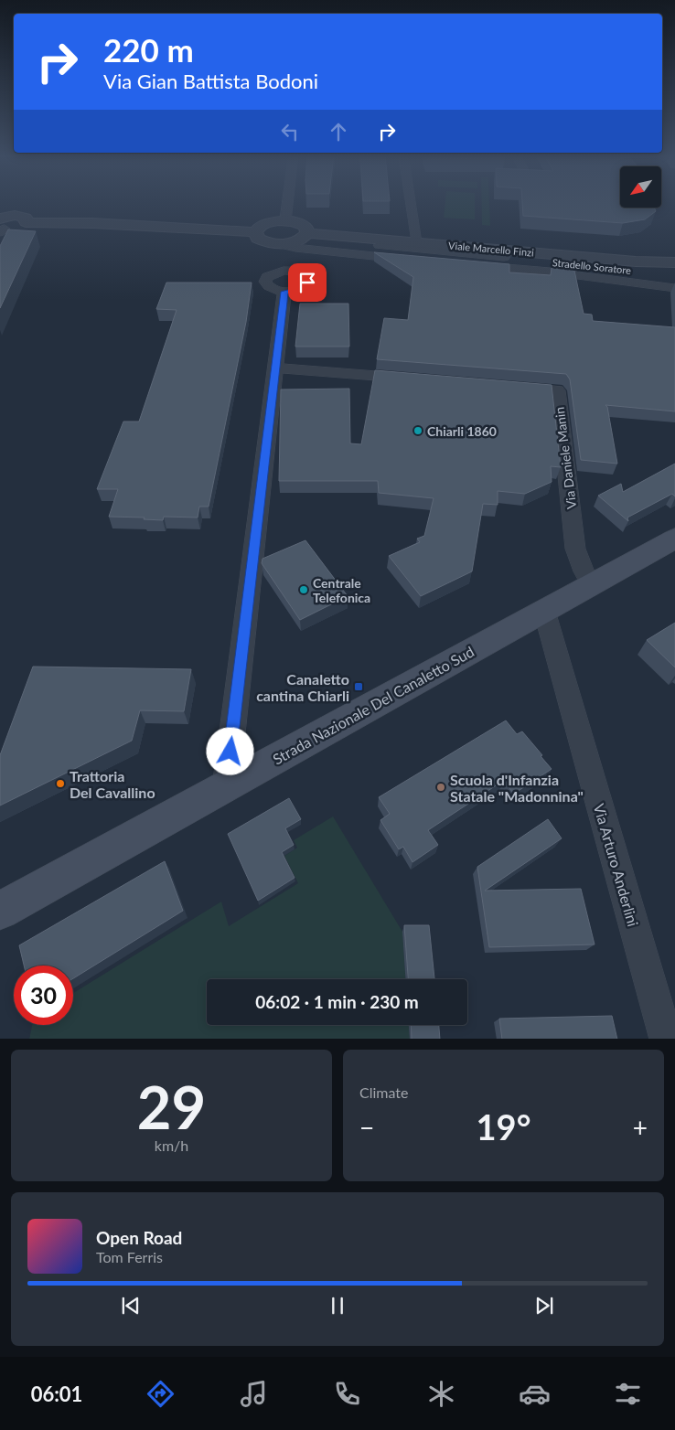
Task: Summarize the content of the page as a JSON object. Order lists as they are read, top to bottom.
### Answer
{
  "streets": {
    "main road": ["Strada Nazionale Del Canaletto Sud"],
    "street": [
      "Viale Marcello Finzi",
      "Stradello Soratore",
      "Via Daniele Manin",
      "Via Arturo Anderlini"
    ]
  },
  "crossings": [
    ["Viale Marcello Finzi", "Stradello Soratore"],
    ["Via Daniele Manin", "Strada Nazionale Del Canaletto Sud"],
    ["Strada Nazionale Del Canaletto Sud", "Via Arturo Anderlini"]
  ],
  "places": {
    "other": [
      "Chiarli 1860",
      "Centrale Telefonica",
      "Trattoria Del Cavallino",
      "Scuola d'Infanzia Statale \"Madonnina\""
    ],
    "transit": ["Canaletto cantina Chiarli"]
  },
  "north": "bottom left",
  "page": {
    "turn": ["220 m", "Via Gian Battista Bodoni"],
    "limit": "30",
    "trip": "06:02 · 1 min · 230 m",
    "tile": [
      ["29", "km/h"],
      "Climate"
    ],
    "heat": ["−", "19°", "+"],
    "song": ["Open Road", "Tom Ferris"],
    "tabs": "06:01"
  }
}
